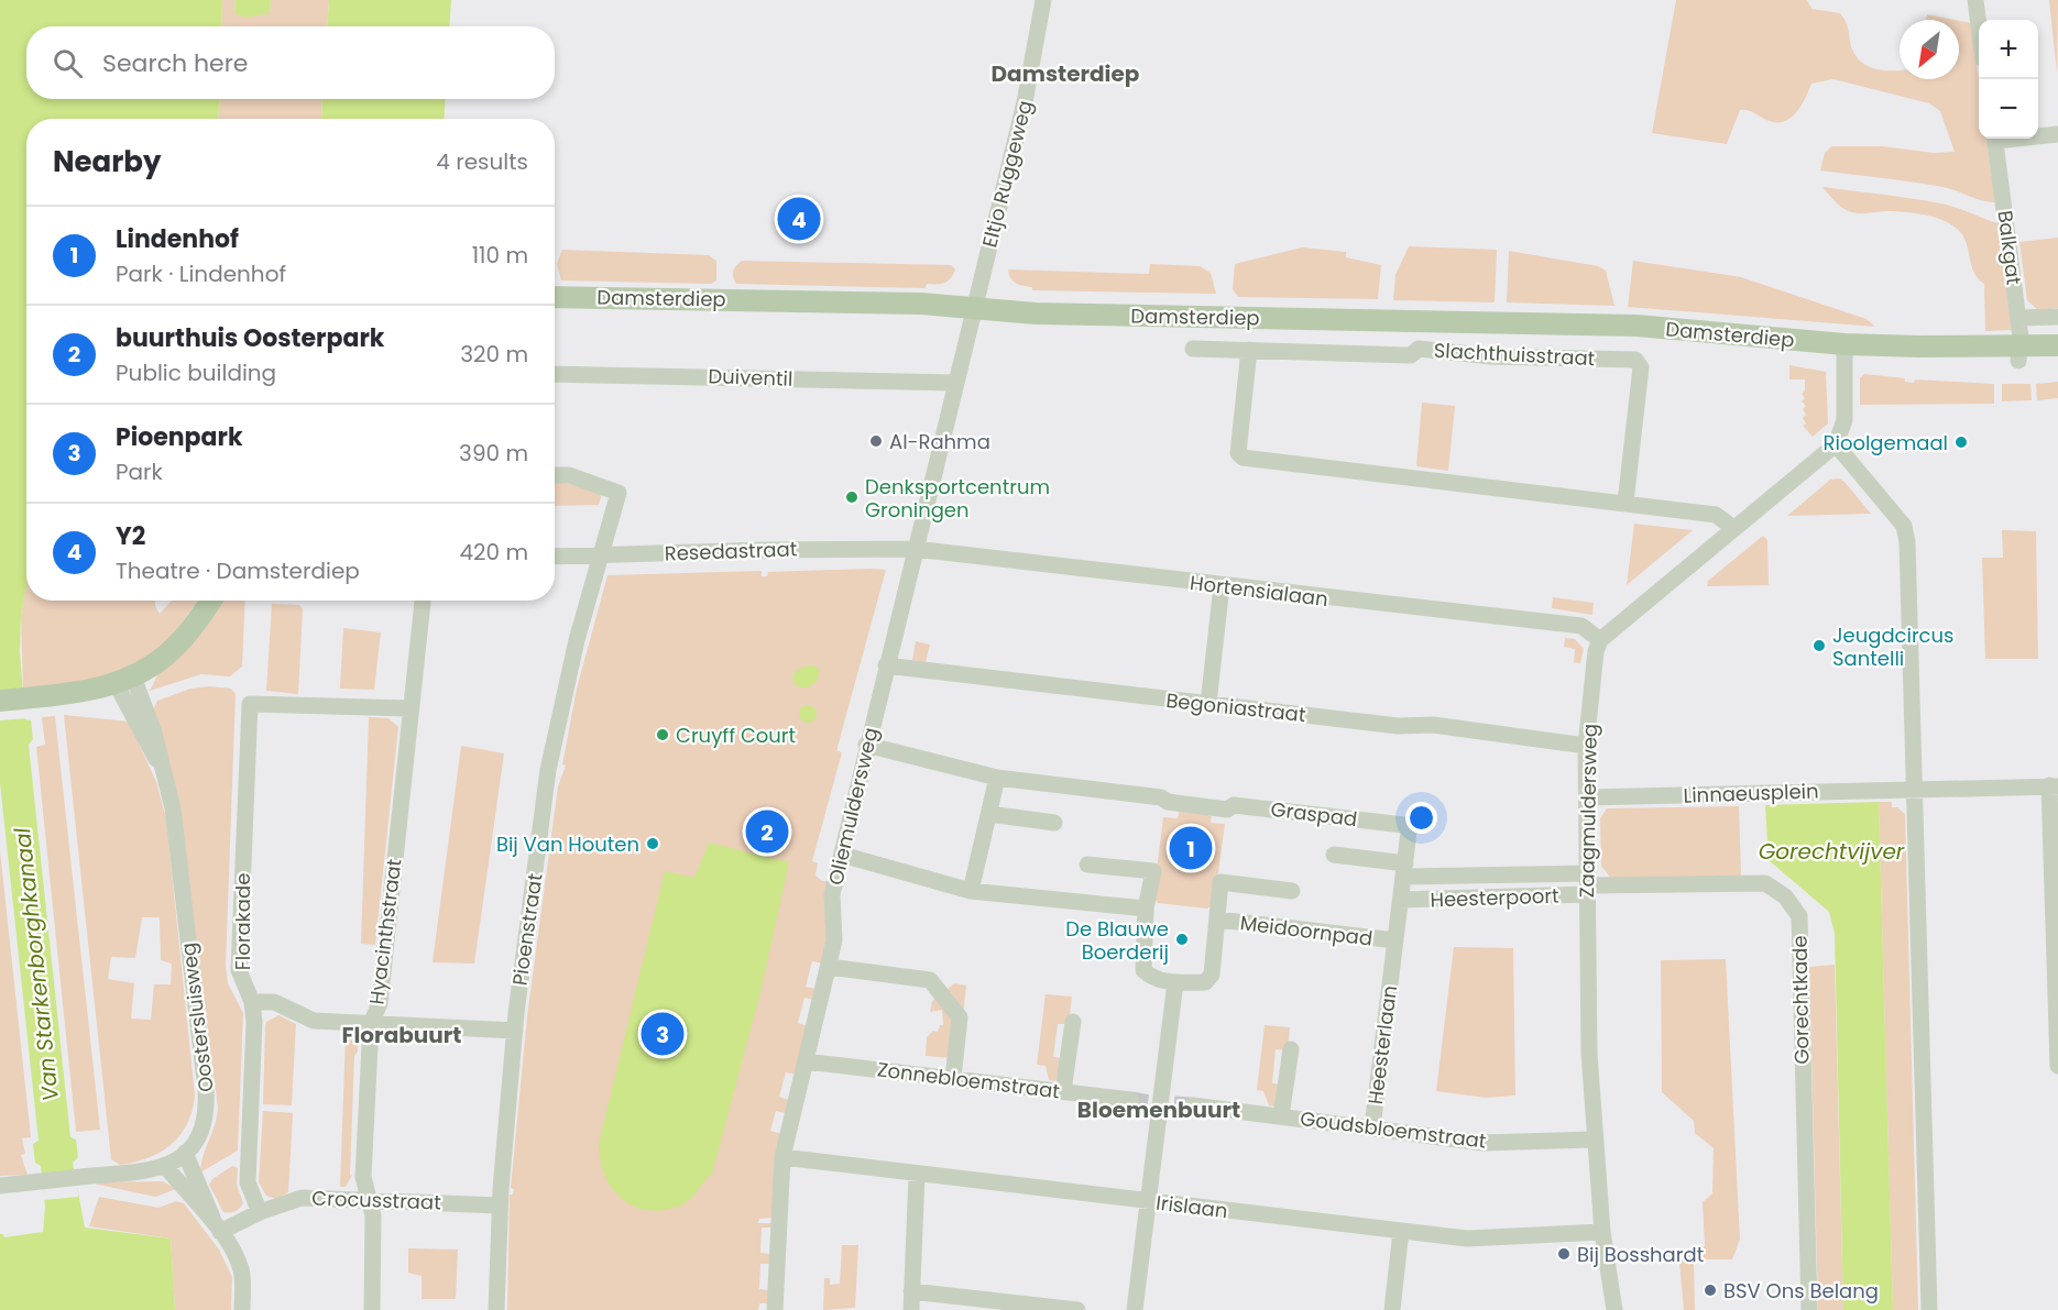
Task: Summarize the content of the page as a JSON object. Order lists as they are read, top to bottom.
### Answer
{
  "streets": {
    "main road": ["Damsterdiep"],
    "street": [
      "Eltjo Ruggeweg",
      "Balkgat",
      "Slachthuisstraat",
      "Duiventil",
      "Resedastraat",
      "Hortensialaan",
      "Begoniastraat",
      "Linnaeusplein",
      "Oliemuldersweg",
      "Zaagmuldersweg",
      "Graspad",
      "Heesterpoort",
      "Florakade",
      "Pioenstraat",
      "Meidoornpad",
      "Hyacinthstraat",
      "Gorechtkade",
      "Oostersluisweg",
      "Heesterlaan",
      "Zonnebloemstraat",
      "Goudsbloemstraat",
      "Crocusstraat",
      "Irislaan"
    ]
  },
  "crossings": [
    ["Eltjo Ruggeweg", "Damsterdiep"],
    ["Eltjo Ruggeweg", "Oliemuldersweg"],
    ["Balkgat", "Damsterdiep"],
    ["Damsterdiep", "Oliemuldersweg"],
    ["Duiventil", "Oliemuldersweg"],
    ["Resedastraat", "Hortensialaan"],
    ["Resedastraat", "Oliemuldersweg"],
    ["Resedastraat", "Pioenstraat"],
    ["Hortensialaan", "Oliemuldersweg"],
    ["Hortensialaan", "Zaagmuldersweg"],
    ["Begoniastraat", "Oliemuldersweg"],
    ["Begoniastraat", "Zaagmuldersweg"],
    ["Linnaeusplein", "Zaagmuldersweg"],
    ["Oliemuldersweg", "Zonnebloemstraat"],
    ["Oliemuldersweg", "Irislaan"],
    ["Zaagmuldersweg", "Heesterpoort"],
    ["Zaagmuldersweg", "Gorechtkade"],
    ["Zaagmuldersweg", "Goudsbloemstraat"],
    ["Zaagmuldersweg", "Irislaan"],
    ["Graspad", "Heesterpoort"],
    ["Heesterpoort", "Meidoornpad"],
    ["Heesterpoort", "Gorechtkade"],
    ["Heesterpoort", "Heesterlaan"],
    ["Florakade", "Hyacinthstraat"],
    ["Florakade", "Crocusstraat"],
    ["Pioenstraat", "Crocusstraat"],
    ["Hyacinthstraat", "Crocusstraat"],
    ["Heesterlaan", "Goudsbloemstraat"]
  ],
  "districts": ["Damsterdiep", "Florabuurt", "Bloemenbuurt"],
  "water": ["Gorechtvijver", "Van Starkenborghkanaal"],
  "places": [
    "Al-Rahma",
    "Rioolgemaal",
    "Denksportcentrum Groningen",
    "Jeugdcircus Santelli",
    "Cruyff Court",
    "Bij Van Houten",
    "De Blauwe Boerderij",
    "Bij Bosshardt",
    "BSV Ons Belang"
  ],
  "north": "bottom left",
  "page": {
    "map_buttons": ["+", "−"],
    "search": "Search here",
    "heading": ["Nearby", "4 results"],
    "pins": [
      "4",
      "2",
      "1",
      "3"
    ],
    "list": [
      {
        "mark": "1",
        "name": "Lindenhof",
        "note": "Park · Lindenhof",
        "value": "110 m"
      },
      {
        "mark": "2",
        "name": "buurthuis Oosterpark",
        "note": "Public building",
        "value": "320 m"
      },
      {
        "mark": "3",
        "name": "Pioenpark",
        "note": "Park",
        "value": "390 m"
      },
      {
        "mark": "4",
        "name": "Y2",
        "note": "Theatre · Damsterdiep",
        "value": "420 m"
      }
    ]
  }
}
